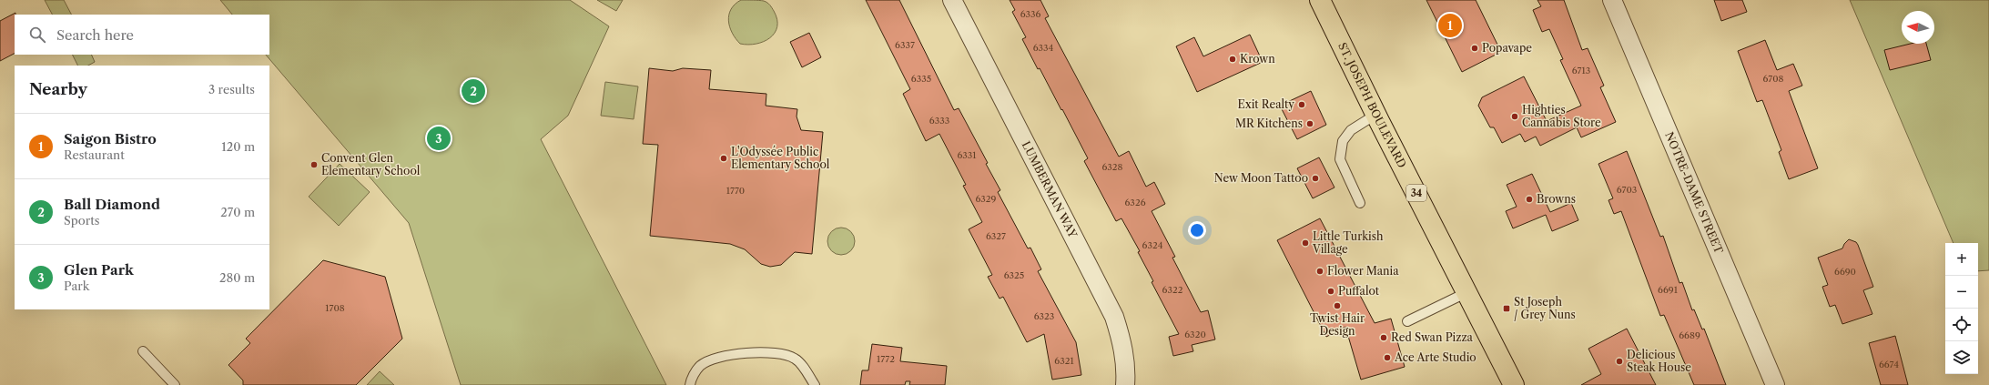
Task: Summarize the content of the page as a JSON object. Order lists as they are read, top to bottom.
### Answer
{
  "streets": {
    "main road": ["ST. JOSEPH BOULEVARD", "34"],
    "street": ["LUMBERMAN WAY", "NOTRE-DAME STREET"]
  },
  "places": {
    "other": [
      "Popavape",
      "Krown",
      "Exit Realty",
      "Highties Cannabis Store",
      "MR Kitchens",
      "L'Odyssée Public Elementary School",
      "Convent Glen Elementary School",
      "New Moon Tattoo",
      "Browns",
      "Little Turkish Village",
      "Flower Mania",
      "Puffalot",
      "Twist Hair Design",
      "Red Swan Pizza",
      "Ace Arte Studio",
      "Delicious Steak House"
    ],
    "transit": ["St Joseph / Grey Nuns"]
  },
  "house_numbers": [
    "6336",
    "6337",
    "6334",
    "6713",
    "6335",
    "6708",
    "6333",
    "6331",
    "6328",
    "6703",
    "1770",
    "6329",
    "6326",
    "6327",
    "6324",
    "6690",
    "6325",
    "6322",
    "6691",
    "1708",
    "6323",
    "6320",
    "6689",
    "1772",
    "6321",
    "6674"
  ],
  "north": "left",
  "page": {
    "pins": ["1", "2", "3"],
    "search": "Search here",
    "heading": ["Nearby", "3 results"],
    "list": [
      {
        "mark": "1",
        "name": "Saigon Bistro",
        "note": "Restaurant",
        "value": "120 m"
      },
      {
        "mark": "2",
        "name": "Ball Diamond",
        "note": "Sports",
        "value": "270 m"
      },
      {
        "mark": "3",
        "name": "Glen Park",
        "note": "Park",
        "value": "280 m"
      }
    ],
    "map_buttons": ["+", "−"]
  }
}
